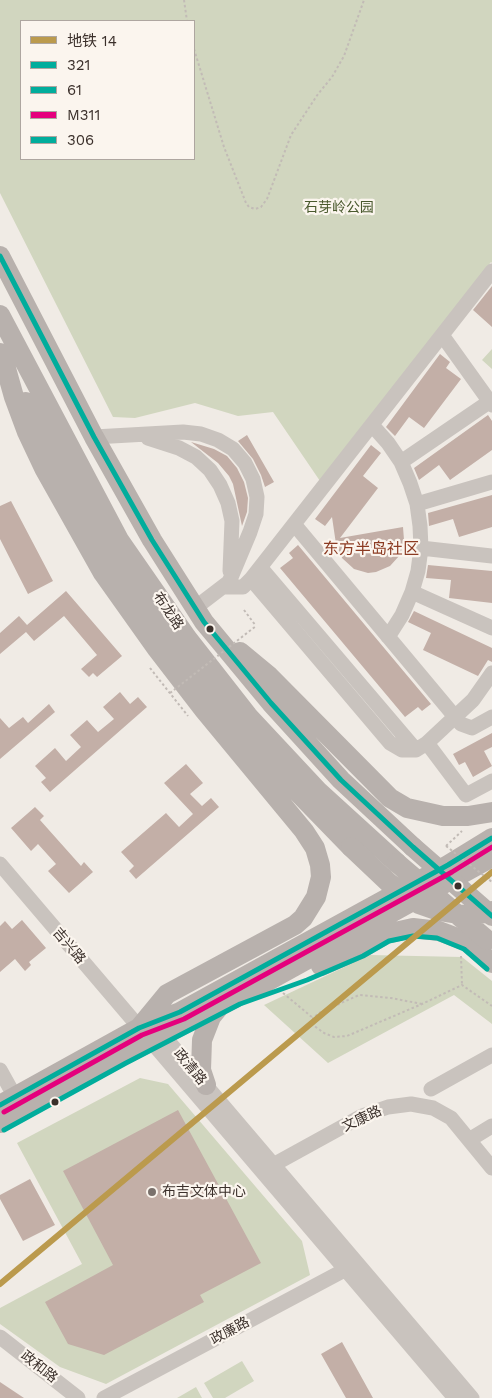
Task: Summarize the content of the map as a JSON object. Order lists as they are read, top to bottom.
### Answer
{
  "streets": {
    "main road": ["布龙路"],
    "street": [
      "吉兴路",
      "政清路",
      "文康路",
      "政廉路",
      "政和路"
    ]
  },
  "crossings": [
    ["吉兴路", "政清路"],
    ["政清路", "文康路"],
    ["政清路", "政廉路"]
  ],
  "districts": ["东方半岛社区"],
  "parks": ["石芽岭公园"],
  "places": ["布吉文体中心"],
  "lines": [
    "transit line 321",
    "transit line 61",
    "transit line M311",
    "metro line 14",
    "transit line 306"
  ],
  "legend": [
    "地铁 14",
    "321",
    "61",
    "M311",
    "306"
  ]
}
